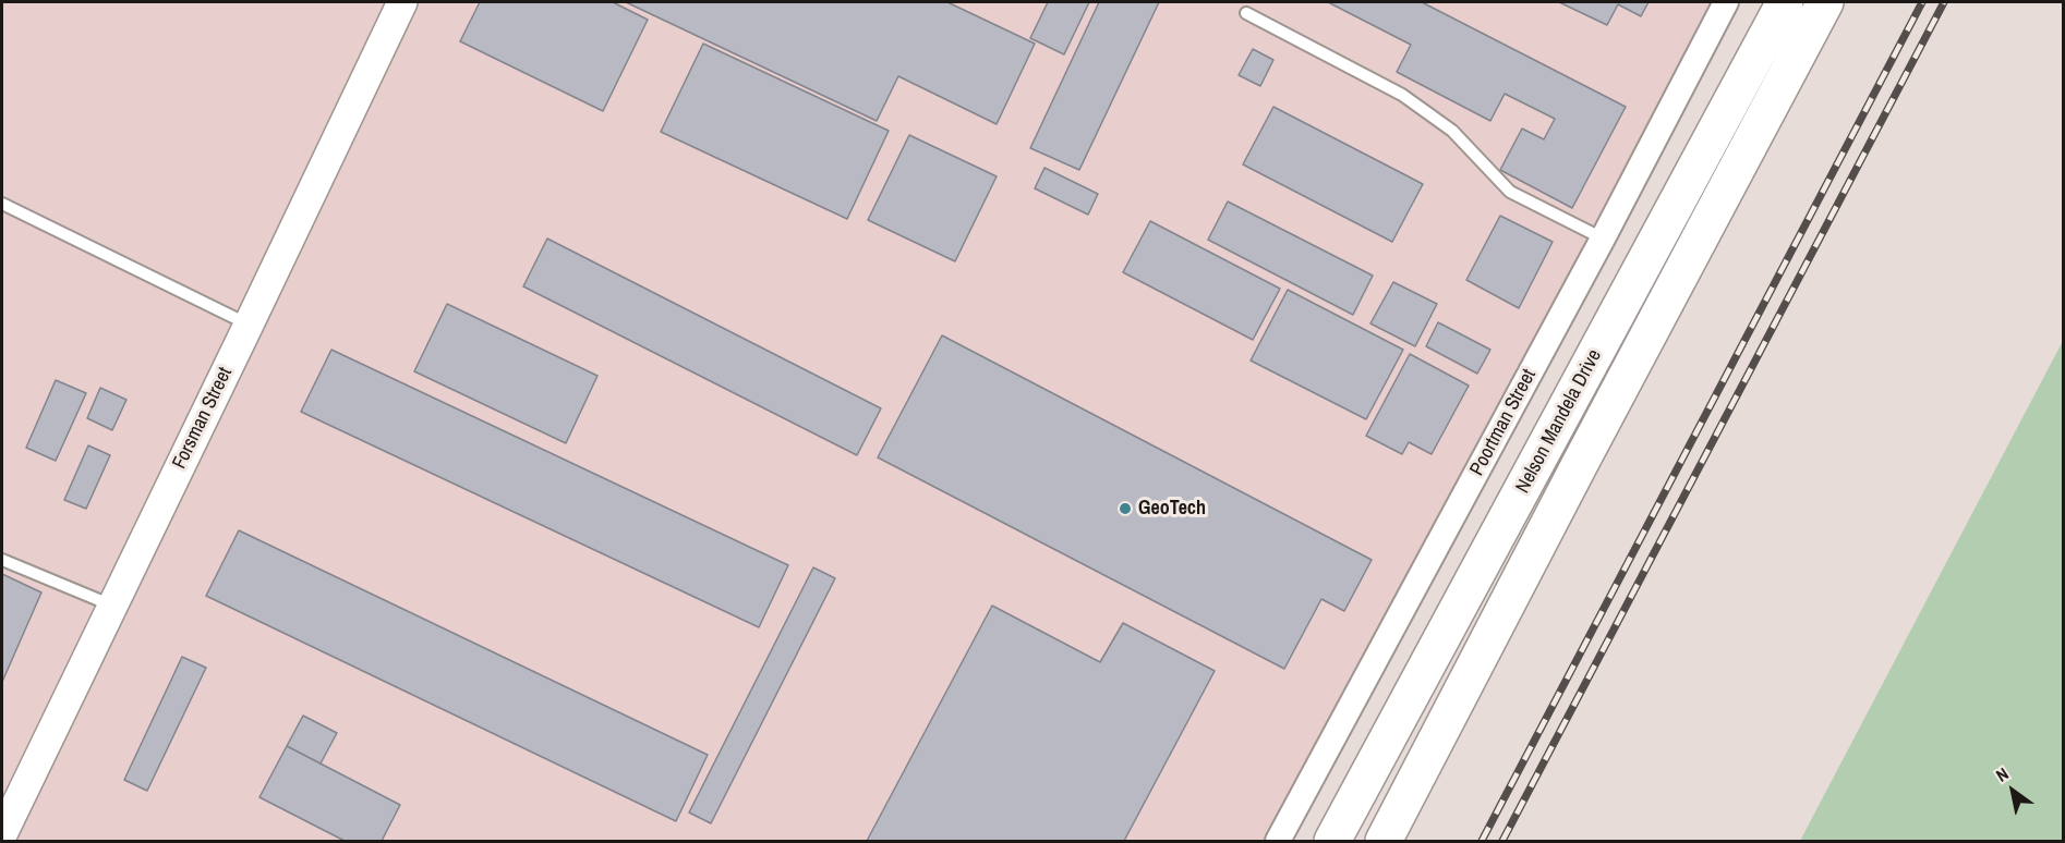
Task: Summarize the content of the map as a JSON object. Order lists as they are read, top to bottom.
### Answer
{
  "streets": {
    "highway": ["Nelson Mandela Drive"],
    "street": ["Forsman Street", "Poortman Street"]
  },
  "places": ["GeoTech"],
  "north": "top left"
}
